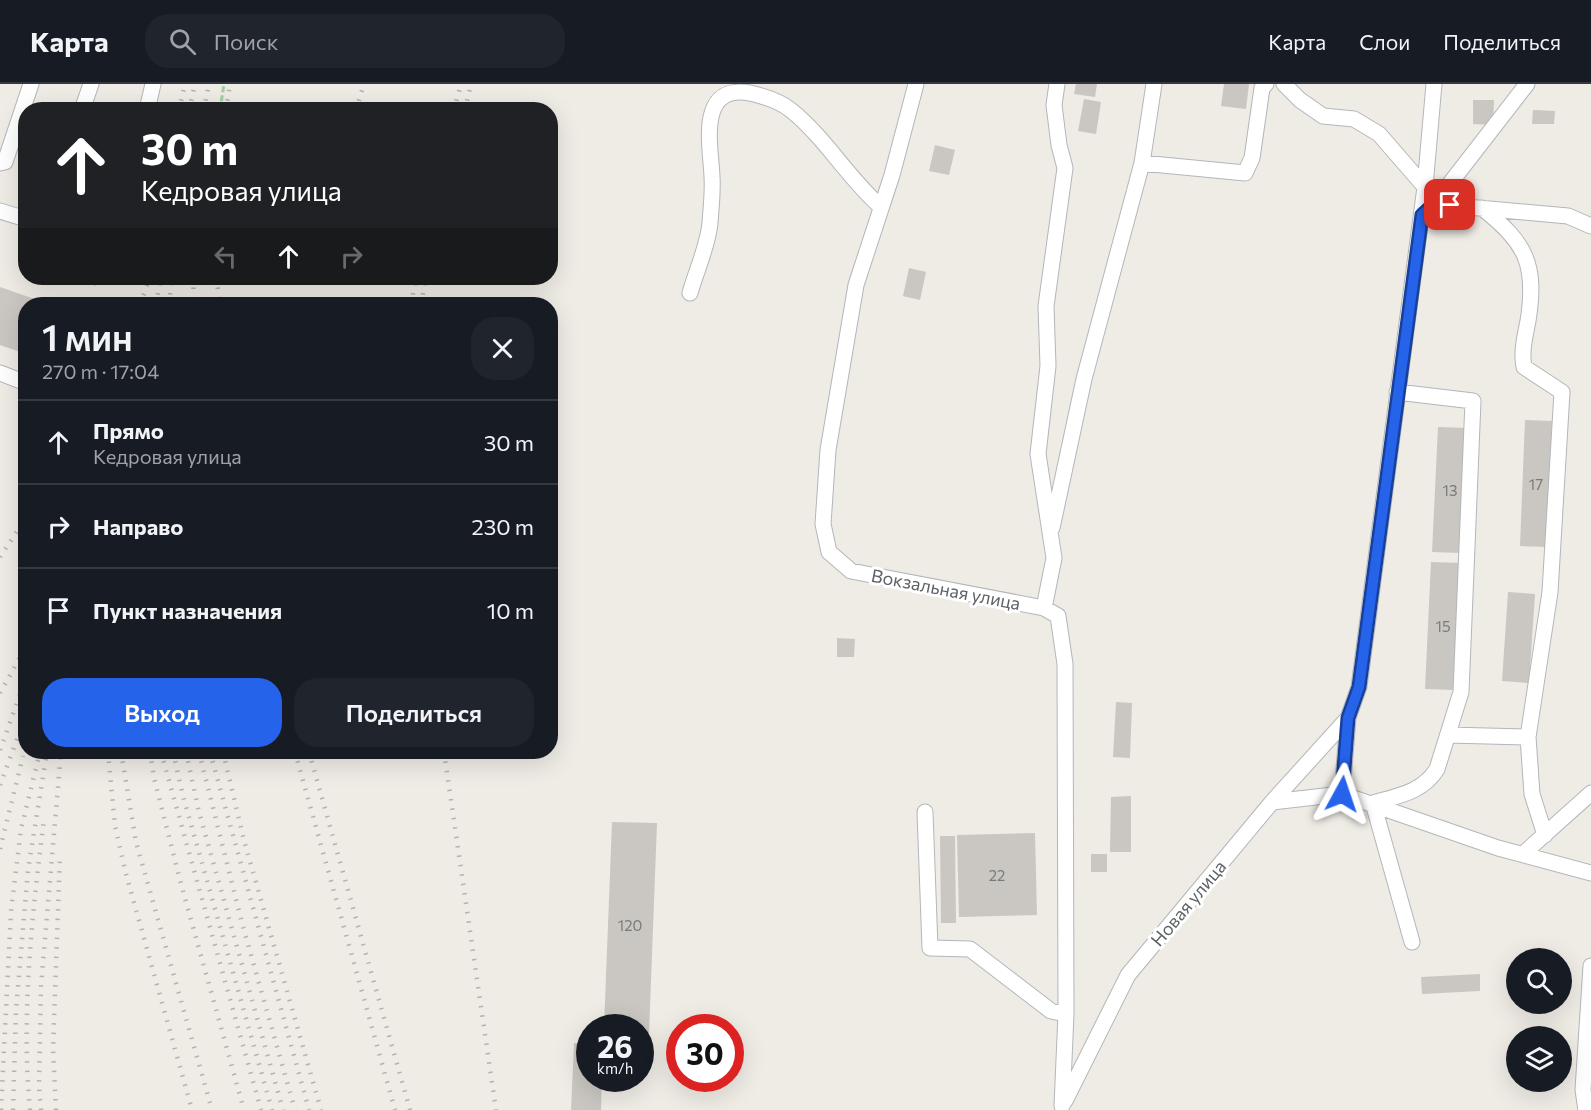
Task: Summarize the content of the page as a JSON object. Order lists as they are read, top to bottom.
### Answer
{
  "streets": {
    "street": ["Вокзальная улица", "Новая улица"]
  },
  "crossings": [
    ["Вокзальная улица", "Новая улица"]
  ],
  "house_numbers": [
    "17",
    "13",
    "15",
    "22",
    "120"
  ],
  "page": {
    "header": "Карта",
    "search": "Поиск",
    "nav": ["Карта", "Слои", "Поделиться"],
    "turn": ["30 m", "Кедровая улица"],
    "heading": ["1 мин", "270 m · 17:04"],
    "list": [
      {
        "name": "Прямо",
        "note": "Кедровая улица",
        "value": "30 m"
      },
      {
        "name": "Направо",
        "value": "230 m"
      },
      {
        "name": "Пункт назначения",
        "value": "10 m"
      }
    ],
    "buttons": ["Выход", "Поделиться"],
    "speed": "26 km/h",
    "limit": "30"
  }
}
